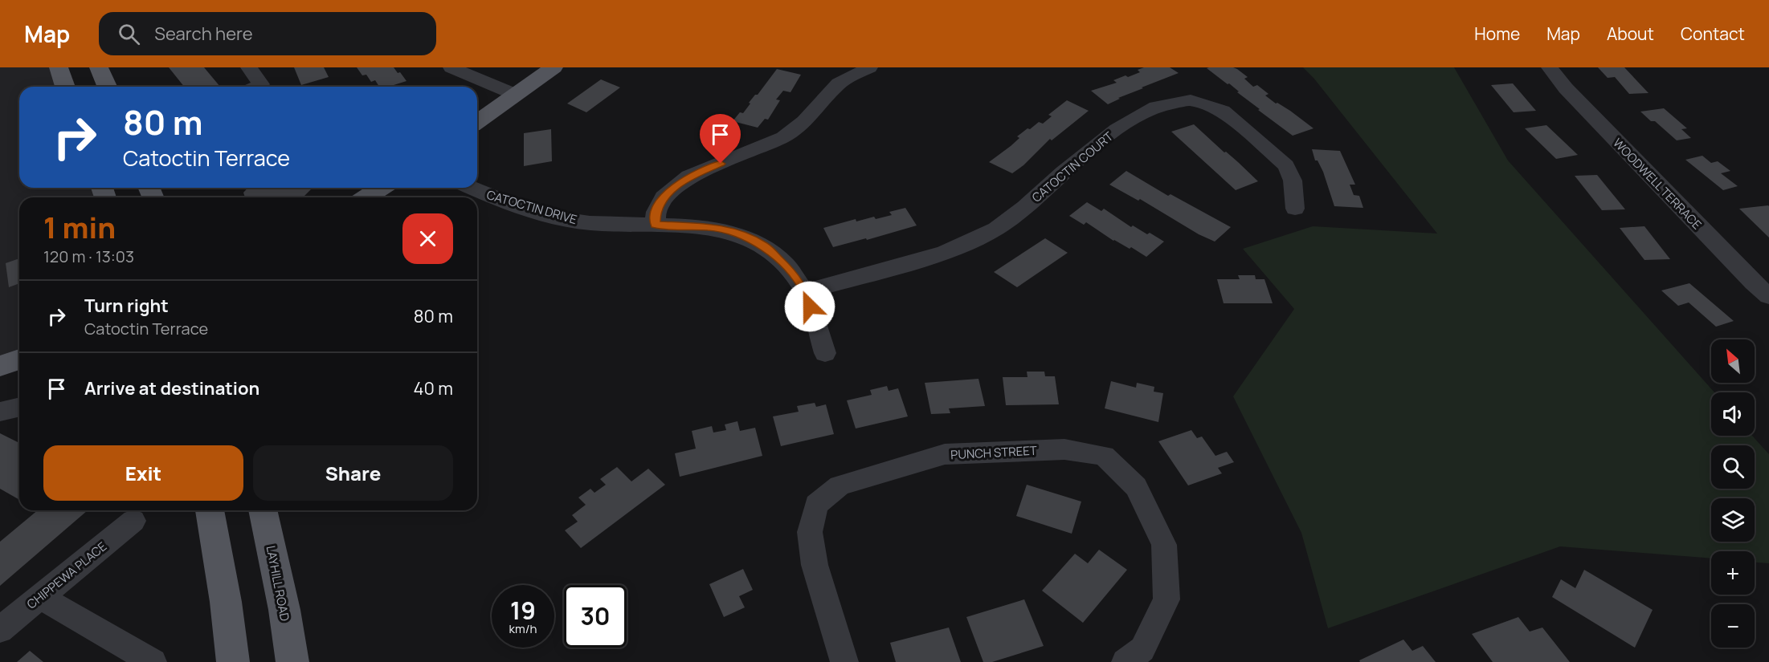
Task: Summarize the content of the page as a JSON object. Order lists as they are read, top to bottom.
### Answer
{
  "streets": {
    "main road": ["LAYHILL ROAD"],
    "street": [
      "CATOCTIN COURT",
      "WOODWELL TERRACE",
      "CATOCTIN DRIVE",
      "PUNCH STREET",
      "CHIPPEWA PLACE"
    ]
  },
  "crossings": [
    ["CATOCTIN COURT", "CATOCTIN DRIVE"]
  ],
  "north": "top left",
  "page": {
    "header": "Map",
    "search": "Search here",
    "nav": [
      "Home",
      "Map",
      "About",
      "Contact"
    ],
    "turn": ["80 m", "Catoctin Terrace"],
    "heading": ["1 min", "120 m · 13:03"],
    "list": [
      {
        "name": "Turn right",
        "note": "Catoctin Terrace",
        "value": "80 m"
      },
      {
        "name": "Arrive at destination",
        "value": "40 m"
      }
    ],
    "map_buttons": ["+", "−"],
    "buttons": ["Exit", "Share"],
    "speed": "19 km/h",
    "limit": "30"
  }
}
